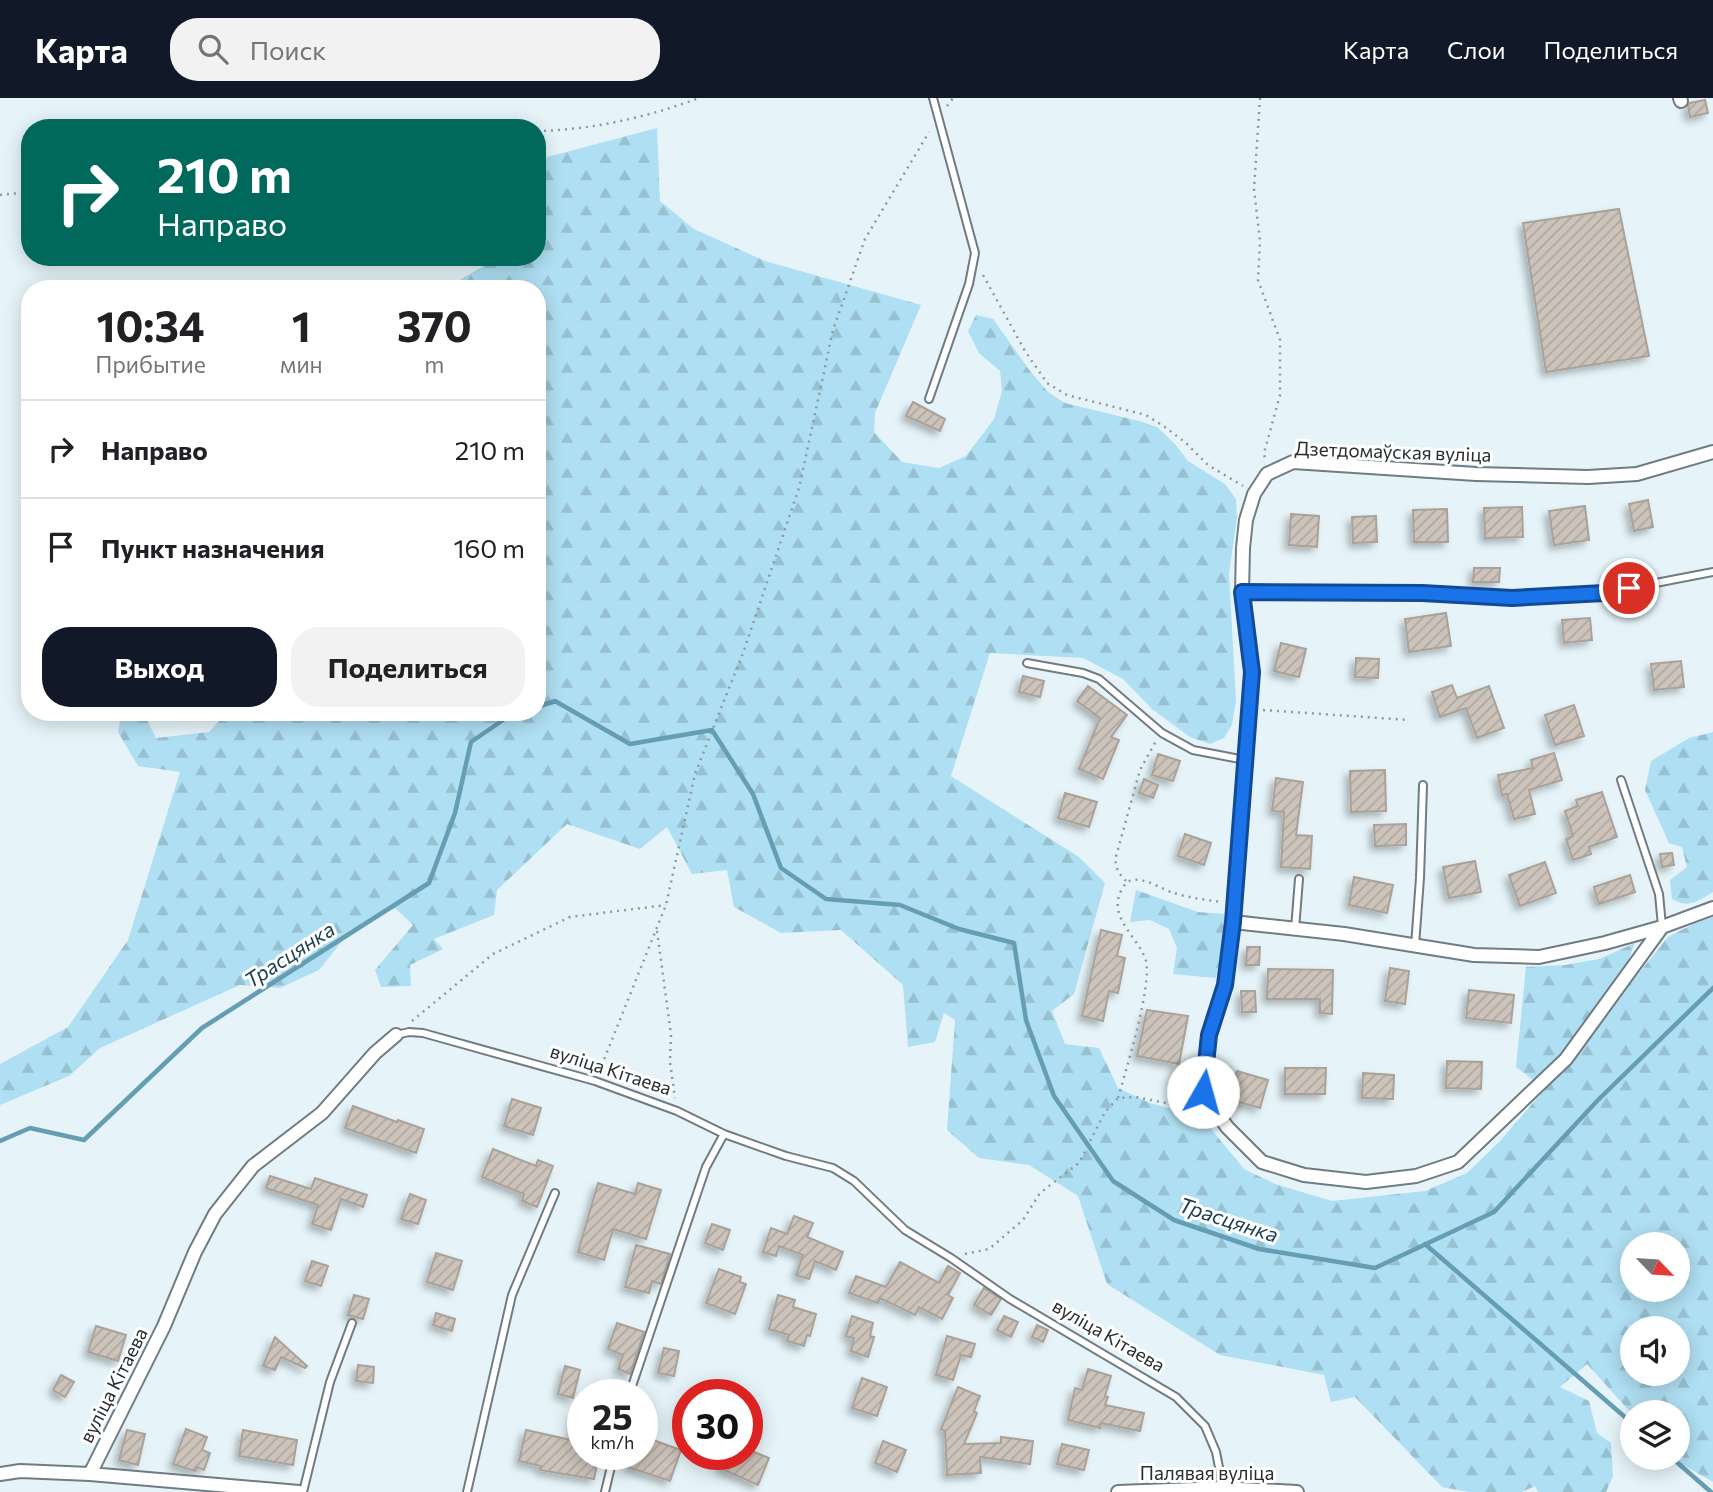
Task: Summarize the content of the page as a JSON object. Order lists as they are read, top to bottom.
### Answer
{
  "streets": {
    "street": ["Дзетдомаўская вуліца", "вуліца Кітаева", "Палявая вуліца"]
  },
  "crossings": [
    ["вуліца Кітаева", "Палявая вуліца"]
  ],
  "water": ["Трасцянка"],
  "north": "bottom right",
  "page": {
    "header": "Карта",
    "search": "Поиск",
    "nav": ["Карта", "Слои", "Поделиться"],
    "turn": ["210 m", "Направо"],
    "eta": [
      "10:34",
      "Прибытие",
      "1",
      "мин",
      "370",
      "m"
    ],
    "list": [
      {
        "name": "Направо",
        "value": "210 m"
      },
      {
        "name": "Пункт назначения",
        "value": "160 m"
      }
    ],
    "buttons": ["Выход", "Поделиться"],
    "speed": "25 km/h",
    "limit": "30"
  }
}
